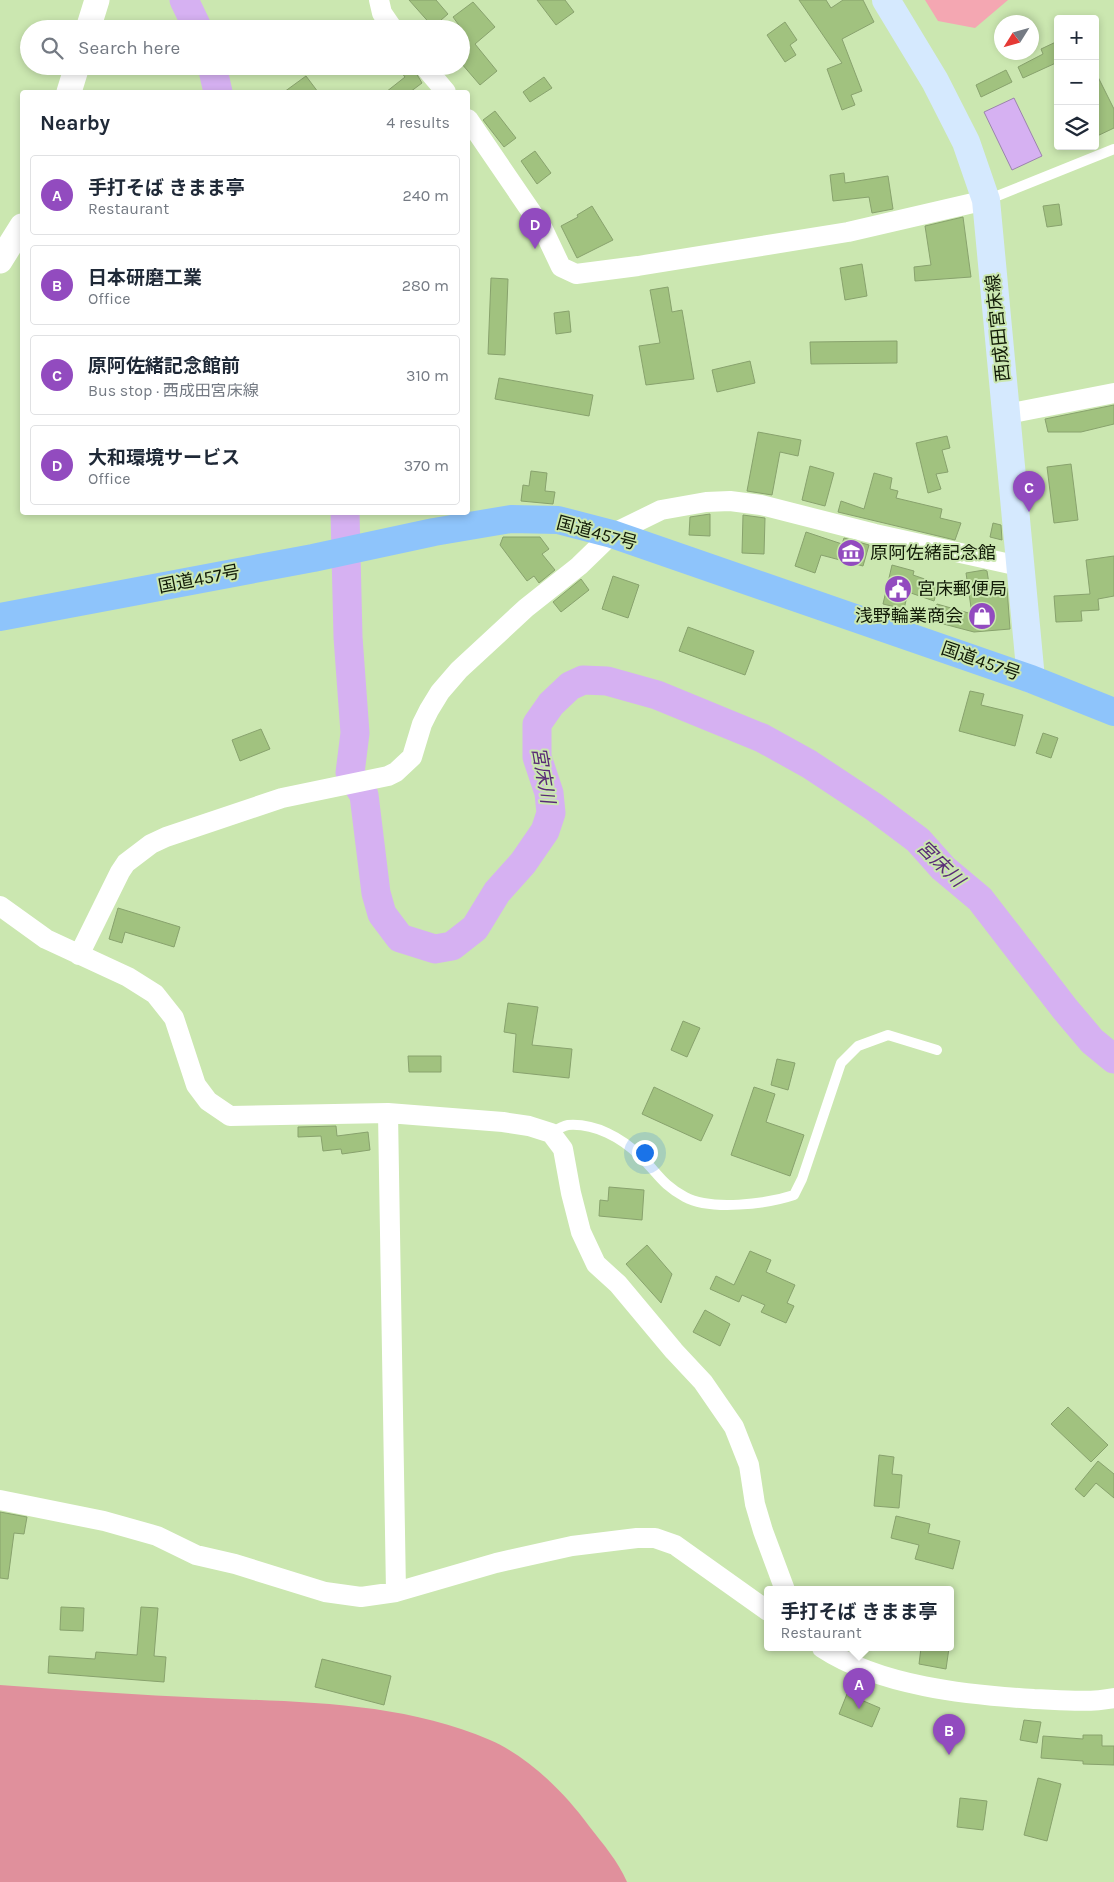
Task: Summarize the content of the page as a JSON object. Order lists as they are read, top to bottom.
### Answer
{
  "streets": {
    "highway": ["国道457号"],
    "main road": ["西成田宮床線"]
  },
  "crossings": [
    ["西成田宮床線", "国道457号"]
  ],
  "water": ["宮床川"],
  "places": {
    "museum": ["原阿佐緒記念館"],
    "public building": ["宮床郵便局"],
    "shop": ["浅野輪業商会"]
  },
  "north": "bottom left",
  "page": {
    "map_buttons": ["+", "−"],
    "search": "Search here",
    "heading": ["Nearby", "4 results"],
    "list": [
      {
        "mark": "A",
        "name": "手打そば きまま亭",
        "note": "Restaurant",
        "value": "240 m"
      },
      {
        "mark": "B",
        "name": "日本研磨工業",
        "note": "Office",
        "value": "280 m"
      },
      {
        "mark": "C",
        "name": "原阿佐緒記念館前",
        "note": "Bus stop · 西成田宮床線",
        "value": "310 m"
      },
      {
        "mark": "D",
        "name": "大和環境サービス",
        "note": "Office",
        "value": "370 m"
      }
    ],
    "pins": [
      "D",
      "C",
      "A",
      "B"
    ],
    "popup": ["手打そば きまま亭", "Restaurant"]
  }
}
